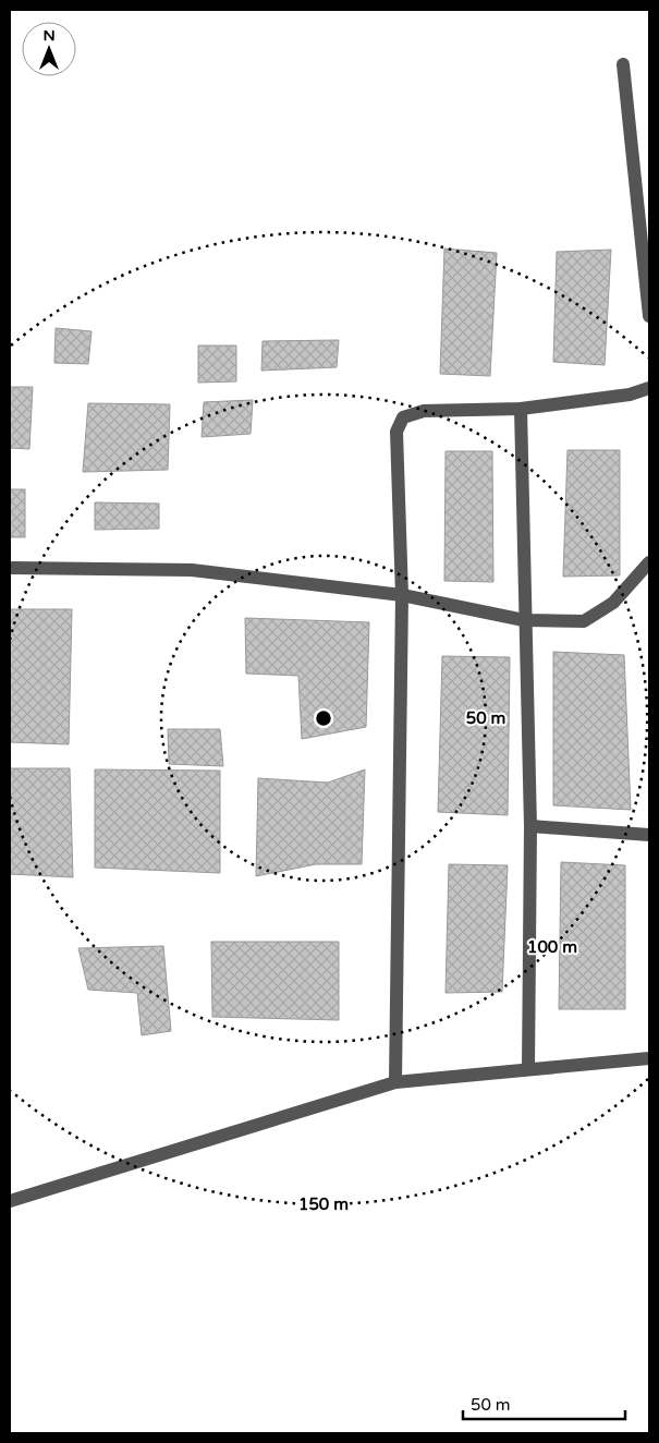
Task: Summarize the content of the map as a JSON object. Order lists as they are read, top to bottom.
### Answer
{
  "scale_bar": "50 m",
  "north": "top",
  "rings": ["50 m", "100 m", "150 m"]
}
